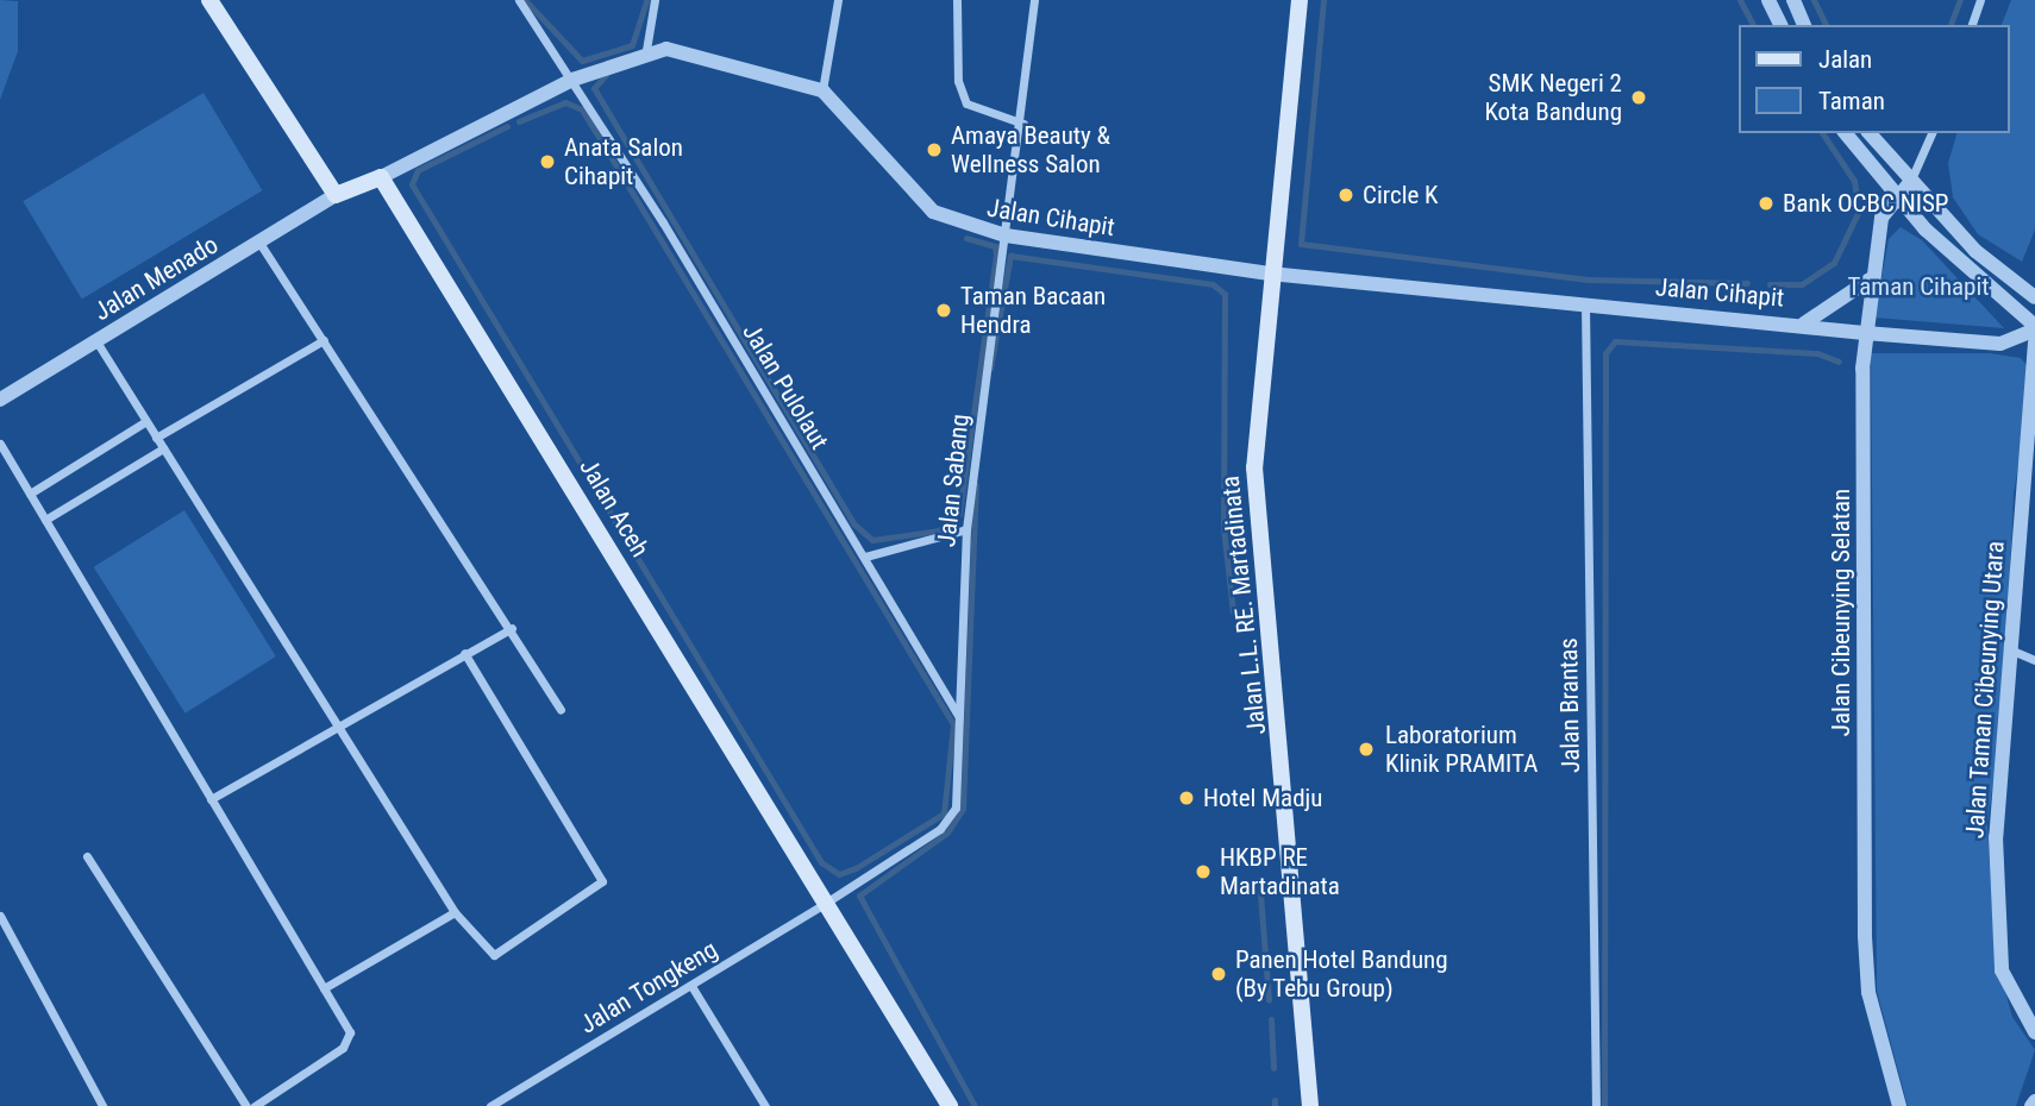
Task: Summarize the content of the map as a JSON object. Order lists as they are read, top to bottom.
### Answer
{
  "streets": {
    "main road": ["Jalan Aceh", "Jalan L.L. RE. Martadinata"],
    "street": [
      "Jalan Cihapit",
      "Jalan Menado",
      "Jalan Pulolaut",
      "Jalan Sabang",
      "Jalan Cibeunying Selatan",
      "Jalan Taman Cibeunying Utara",
      "Jalan Brantas",
      "Jalan Tongkeng"
    ]
  },
  "crossings": [
    ["Jalan Cihapit", "Jalan Sabang"],
    ["Jalan Cihapit", "Jalan L.L. RE. Martadinata"],
    ["Jalan Cihapit", "Jalan Cibeunying Selatan"],
    ["Jalan Cihapit", "Jalan Brantas"],
    ["Jalan Pulolaut", "Jalan Sabang"],
    ["Jalan Sabang", "Jalan Aceh"],
    ["Jalan Sabang", "Jalan Tongkeng"],
    ["Jalan Aceh", "Jalan Tongkeng"]
  ],
  "parks": ["Taman Cihapit"],
  "places": [
    "SMK Negeri 2 Kota Bandung",
    "Amaya Beauty & Wellness Salon",
    "Anata Salon Cihapit",
    "Circle K",
    "Bank OCBC NISP",
    "Taman Bacaan Hendra",
    "Laboratorium Klinik PRAMITA",
    "Hotel Madju",
    "HKBP RE Martadinata",
    "Panen Hotel Bandung (By Tebu Group)"
  ],
  "legend": ["Jalan", "Taman"]
}
